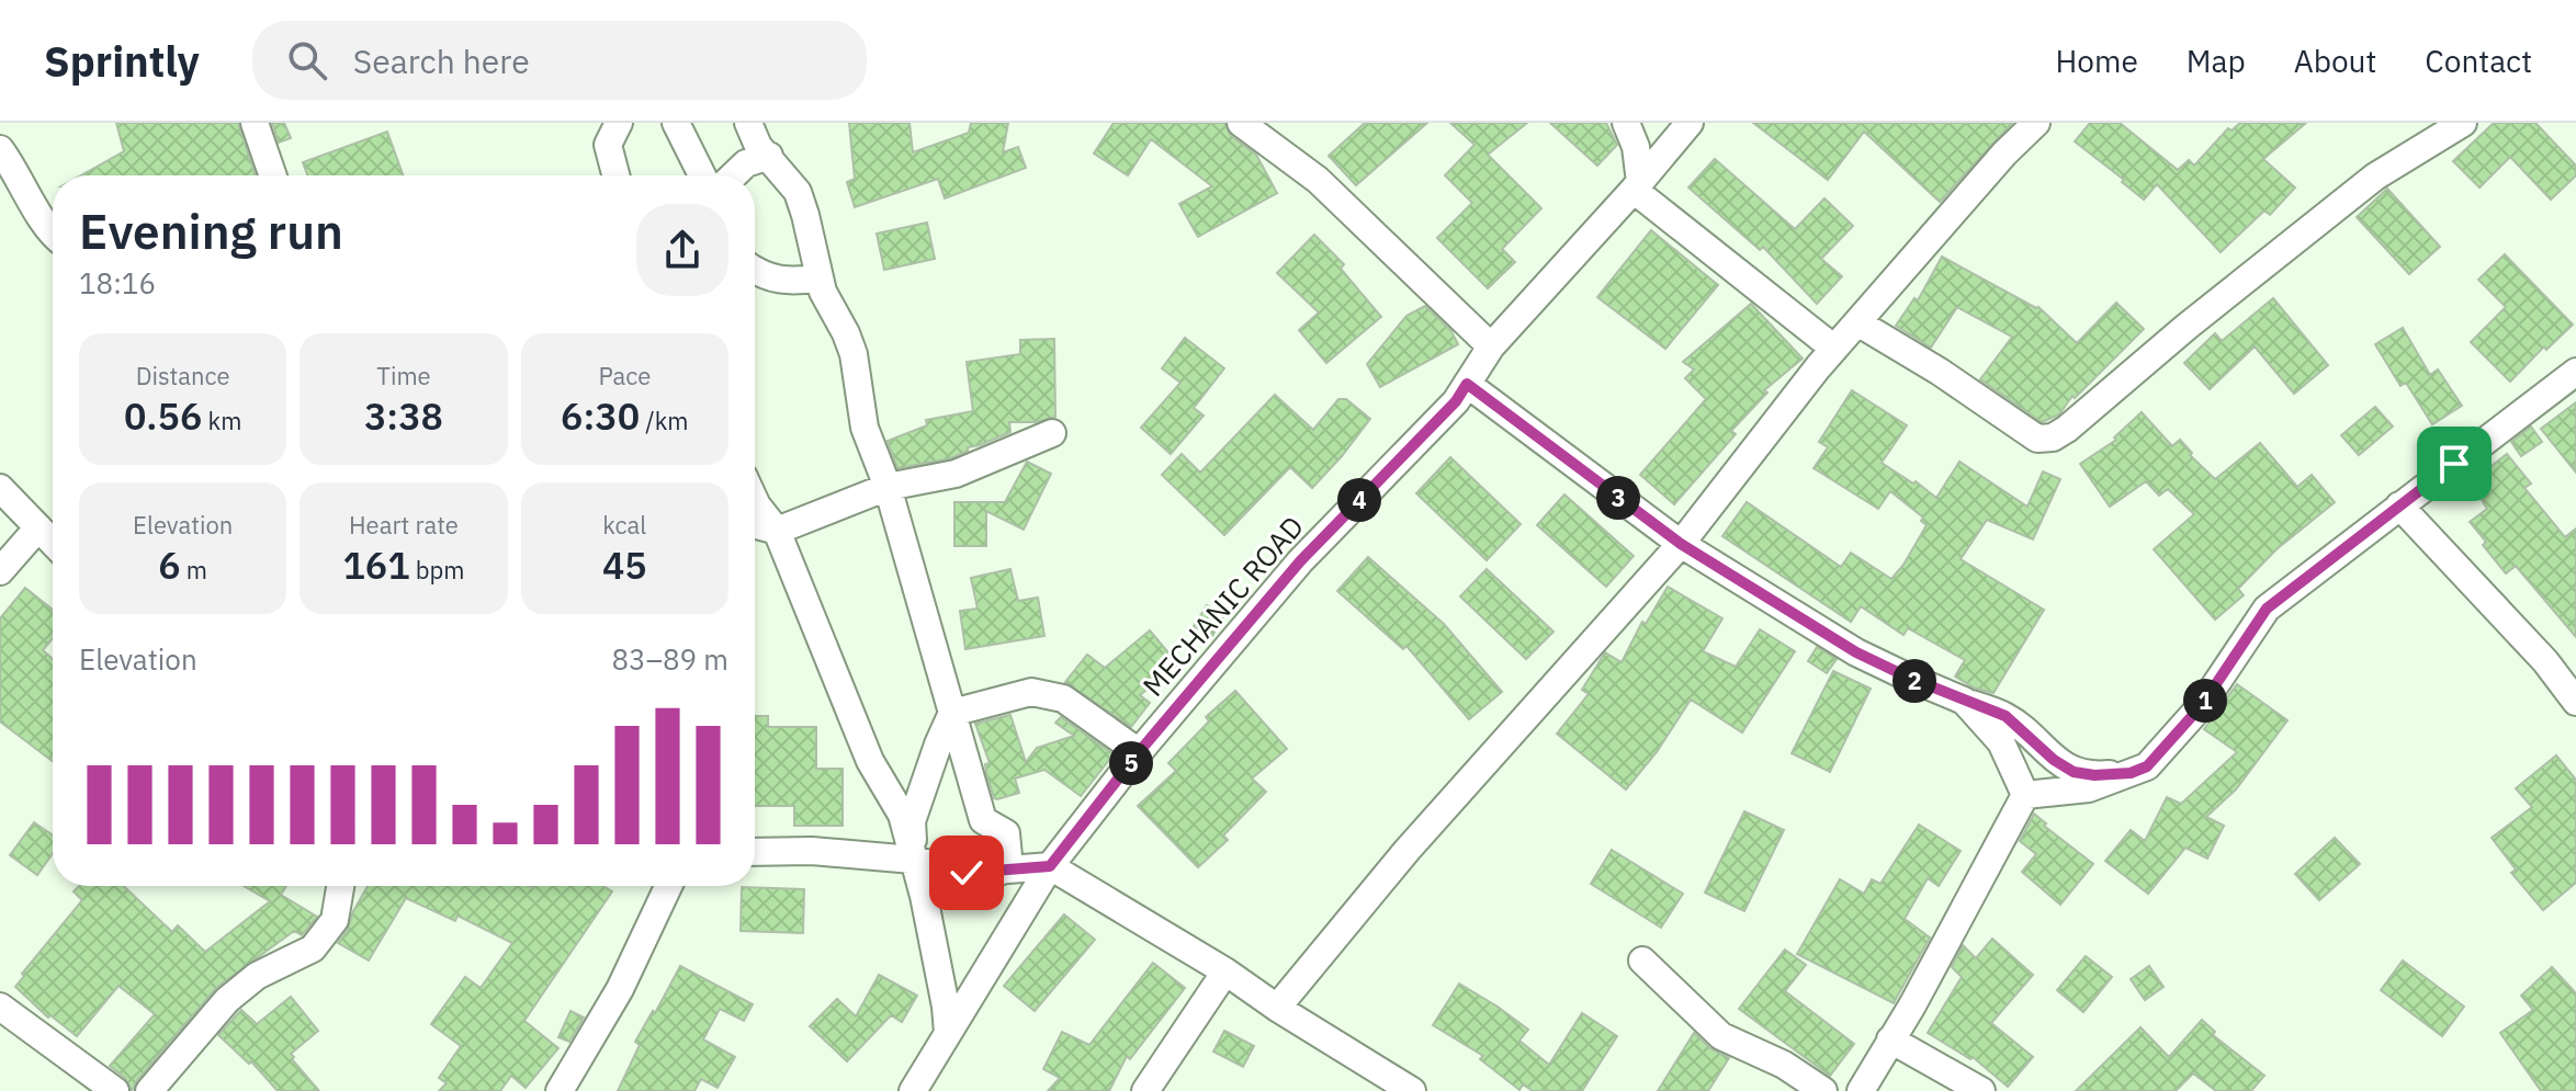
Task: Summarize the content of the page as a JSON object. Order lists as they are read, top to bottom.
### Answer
{
  "streets": {
    "street": ["MECHANIC ROAD"]
  },
  "page": {
    "header": "Sprintly",
    "search": "Search here",
    "nav": [
      "Home",
      "Map",
      "About",
      "Contact"
    ],
    "heading": ["Evening run", "18:16"],
    "stats": [
      ["Distance", "0.56 km"],
      ["Time", "3:38"],
      ["Pace", "6:30 /km"],
      ["Elevation", "6 m"],
      ["Heart rate", "161 bpm"],
      ["kcal", "45"]
    ],
    "pins": [
      "3",
      "4",
      "2",
      "1",
      "5"
    ],
    "chart": ["Elevation", "83–89 m"]
  }
}
